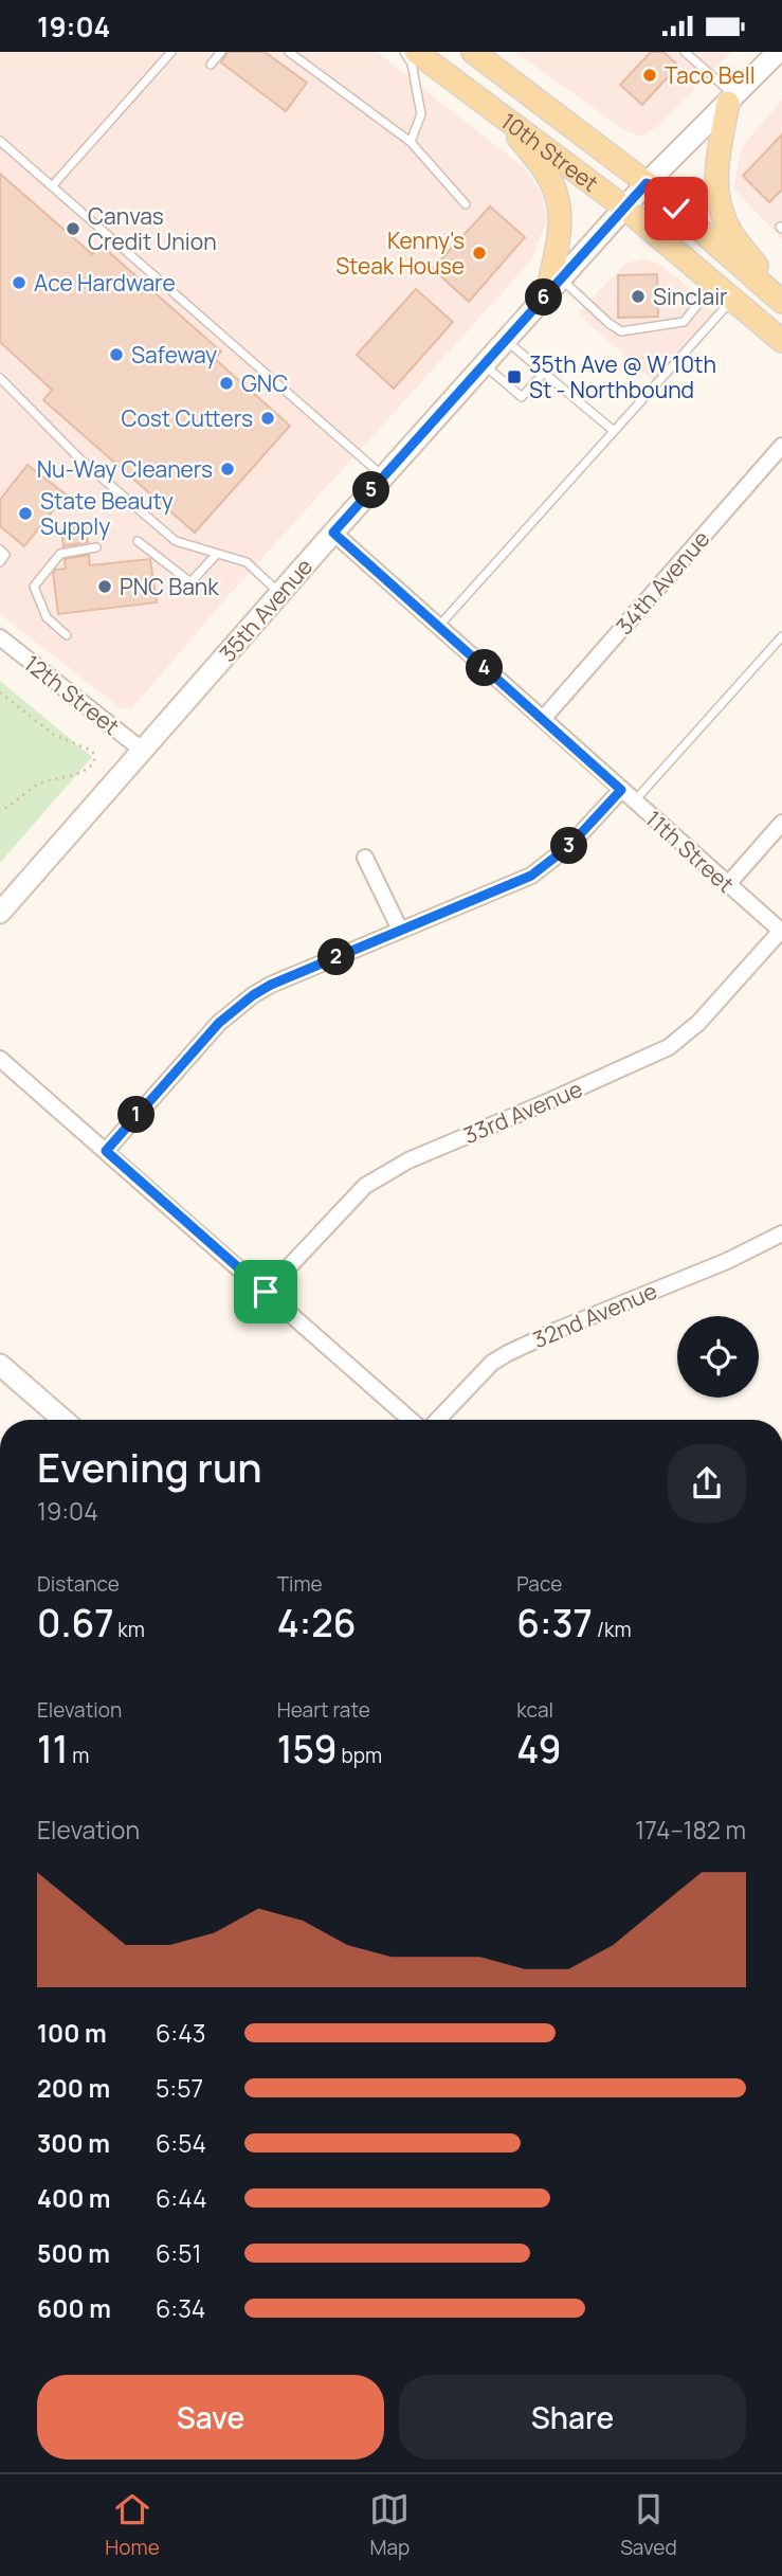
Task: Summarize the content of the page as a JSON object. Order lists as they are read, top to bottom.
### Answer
{
  "streets": {
    "main road": ["10th Street", "35th Avenue"],
    "street": [
      "34th Avenue",
      "12th Street",
      "11th Street",
      "33rd Avenue",
      "32nd Avenue"
    ]
  },
  "crossings": [
    ["10th Street", "35th Avenue"],
    ["34th Avenue", "11th Street"],
    ["35th Avenue", "12th Street"],
    ["35th Avenue", "11th Street"],
    ["11th Street", "33rd Avenue"]
  ],
  "places": {
    "other": [
      "Taco Bell",
      "Canvas Credit Union",
      "Kenny's Steak House",
      "Ace Hardware",
      "Sinclair",
      "Safeway",
      "GNC",
      "Cost Cutters",
      "Nu-Way Cleaners",
      "State Beauty Supply",
      "PNC Bank"
    ],
    "transit": ["35th Ave @ W 10th St - Northbound"]
  },
  "page": {
    "status": "19:04",
    "pins": [
      "6",
      "5",
      "4",
      "3",
      "2",
      "1"
    ],
    "heading": ["Evening run", "19:04"],
    "stats": [
      ["Distance", "0.67 km"],
      ["Time", "4:26"],
      ["Pace", "6:37 /km"],
      ["Elevation", "11 m"],
      ["Heart rate", "159 bpm"],
      ["kcal", "49"]
    ],
    "chart": ["Elevation", "174–182 m"],
    "list": [
      {
        "name": "100 m",
        "note": "6:43"
      },
      {
        "name": "200 m",
        "note": "5:57"
      },
      {
        "name": "300 m",
        "note": "6:54"
      },
      {
        "name": "400 m",
        "note": "6:44"
      },
      {
        "name": "500 m",
        "note": "6:51"
      },
      {
        "name": "600 m",
        "note": "6:34"
      }
    ],
    "buttons": ["Save", "Share"],
    "tabs": ["Home", "Map", "Saved"]
  }
}
